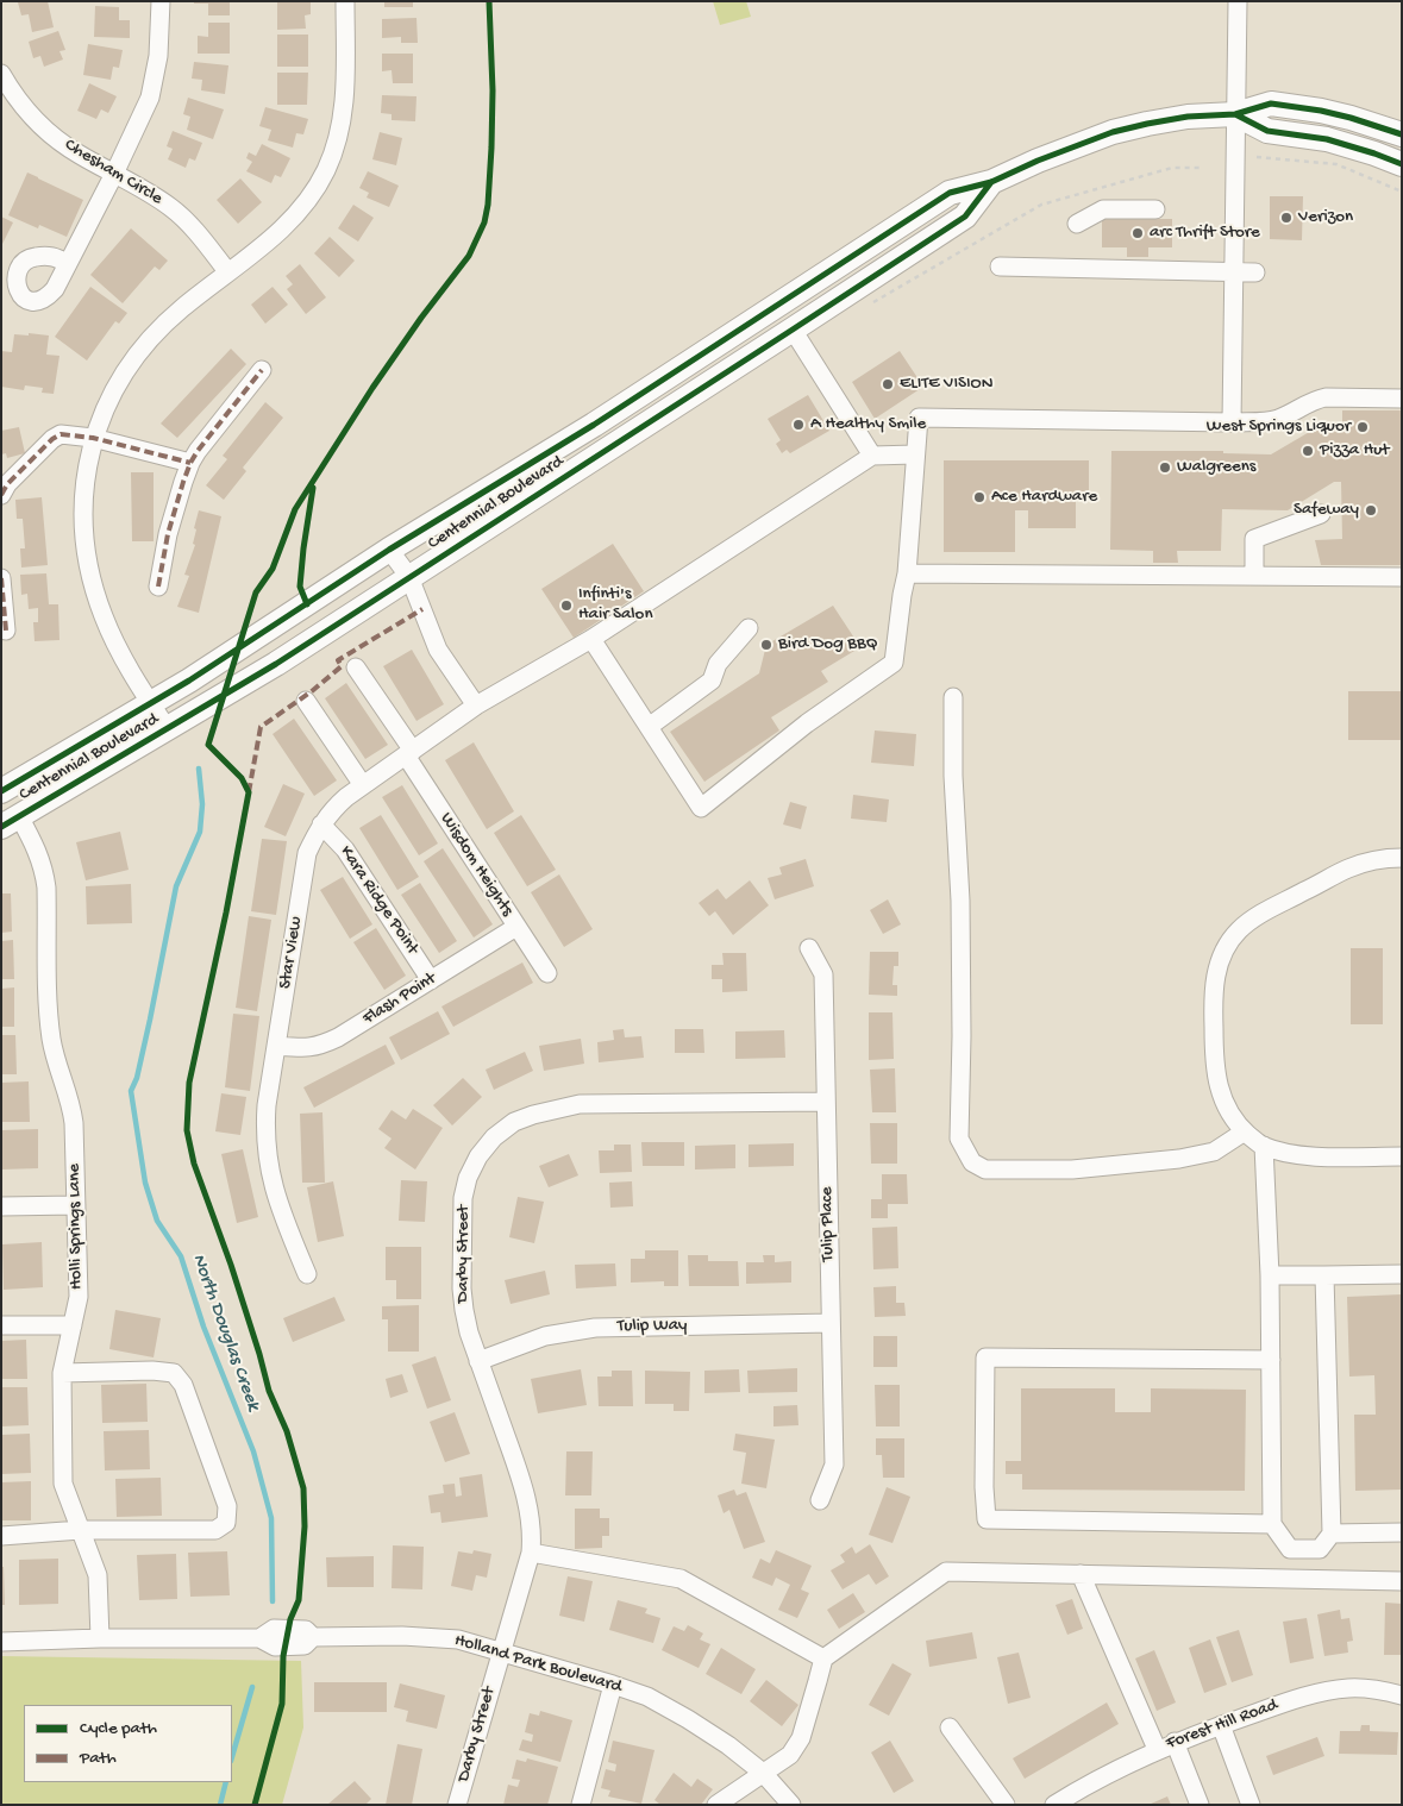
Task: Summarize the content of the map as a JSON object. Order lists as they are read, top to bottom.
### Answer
{
  "streets": {
    "main road": ["Centennial Boulevard"],
    "street": [
      "Chesham Circle",
      "Wisdom Heights",
      "Kara Ridge Point",
      "Star View",
      "Flash Point",
      "Tulip Place",
      "Holli Springs Lane",
      "Darby Street",
      "Tulip Way",
      "Holland Park Boulevard",
      "Forest Hill Road"
    ]
  },
  "crossings": [
    ["Centennial Boulevard", "Holli Springs Lane"],
    ["Wisdom Heights", "Star View"],
    ["Wisdom Heights", "Flash Point"],
    ["Kara Ridge Point", "Star View"],
    ["Kara Ridge Point", "Flash Point"],
    ["Star View", "Flash Point"],
    ["Tulip Place", "Darby Street"],
    ["Tulip Place", "Tulip Way"],
    ["Holli Springs Lane", "Holland Park Boulevard"],
    ["Darby Street", "Tulip Way"],
    ["Darby Street", "Holland Park Boulevard"]
  ],
  "water": ["North Douglas Creek"],
  "places": [
    "Verizon",
    "arc Thrift Store",
    "ELITE VISION",
    "A Healthy Smile",
    "West Springs Liquor",
    "Pizza Hut",
    "Walgreens",
    "Ace Hardware",
    "Safeway",
    "Infinti's Hair Salon",
    "Bird Dog BBQ"
  ],
  "legend": ["Cycle path", "Path"]
}
